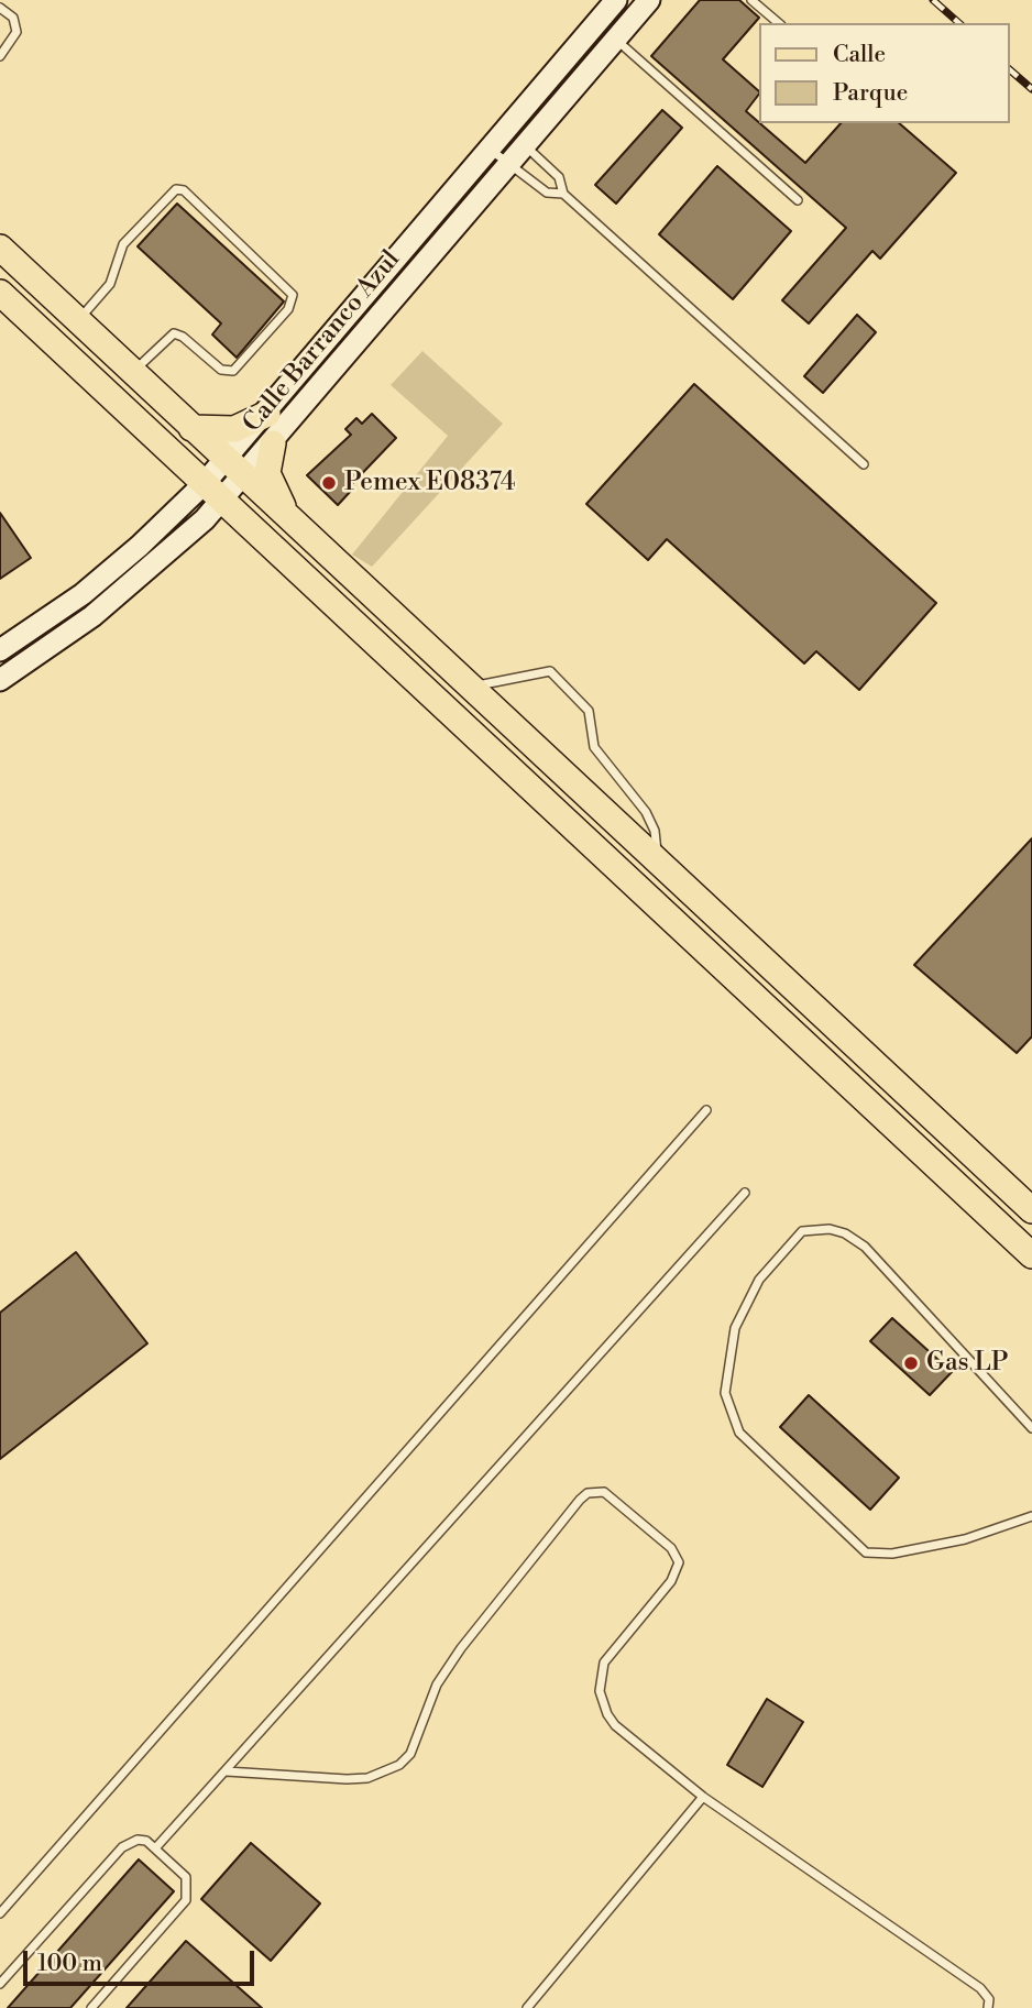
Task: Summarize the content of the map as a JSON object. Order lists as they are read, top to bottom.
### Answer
{
  "streets": {
    "main road": ["Calle Barranco Azul"]
  },
  "places": ["Pemex E08374", "Gas LP"],
  "legend": ["Calle", "Parque"],
  "scale_bar": "100 m"
}
